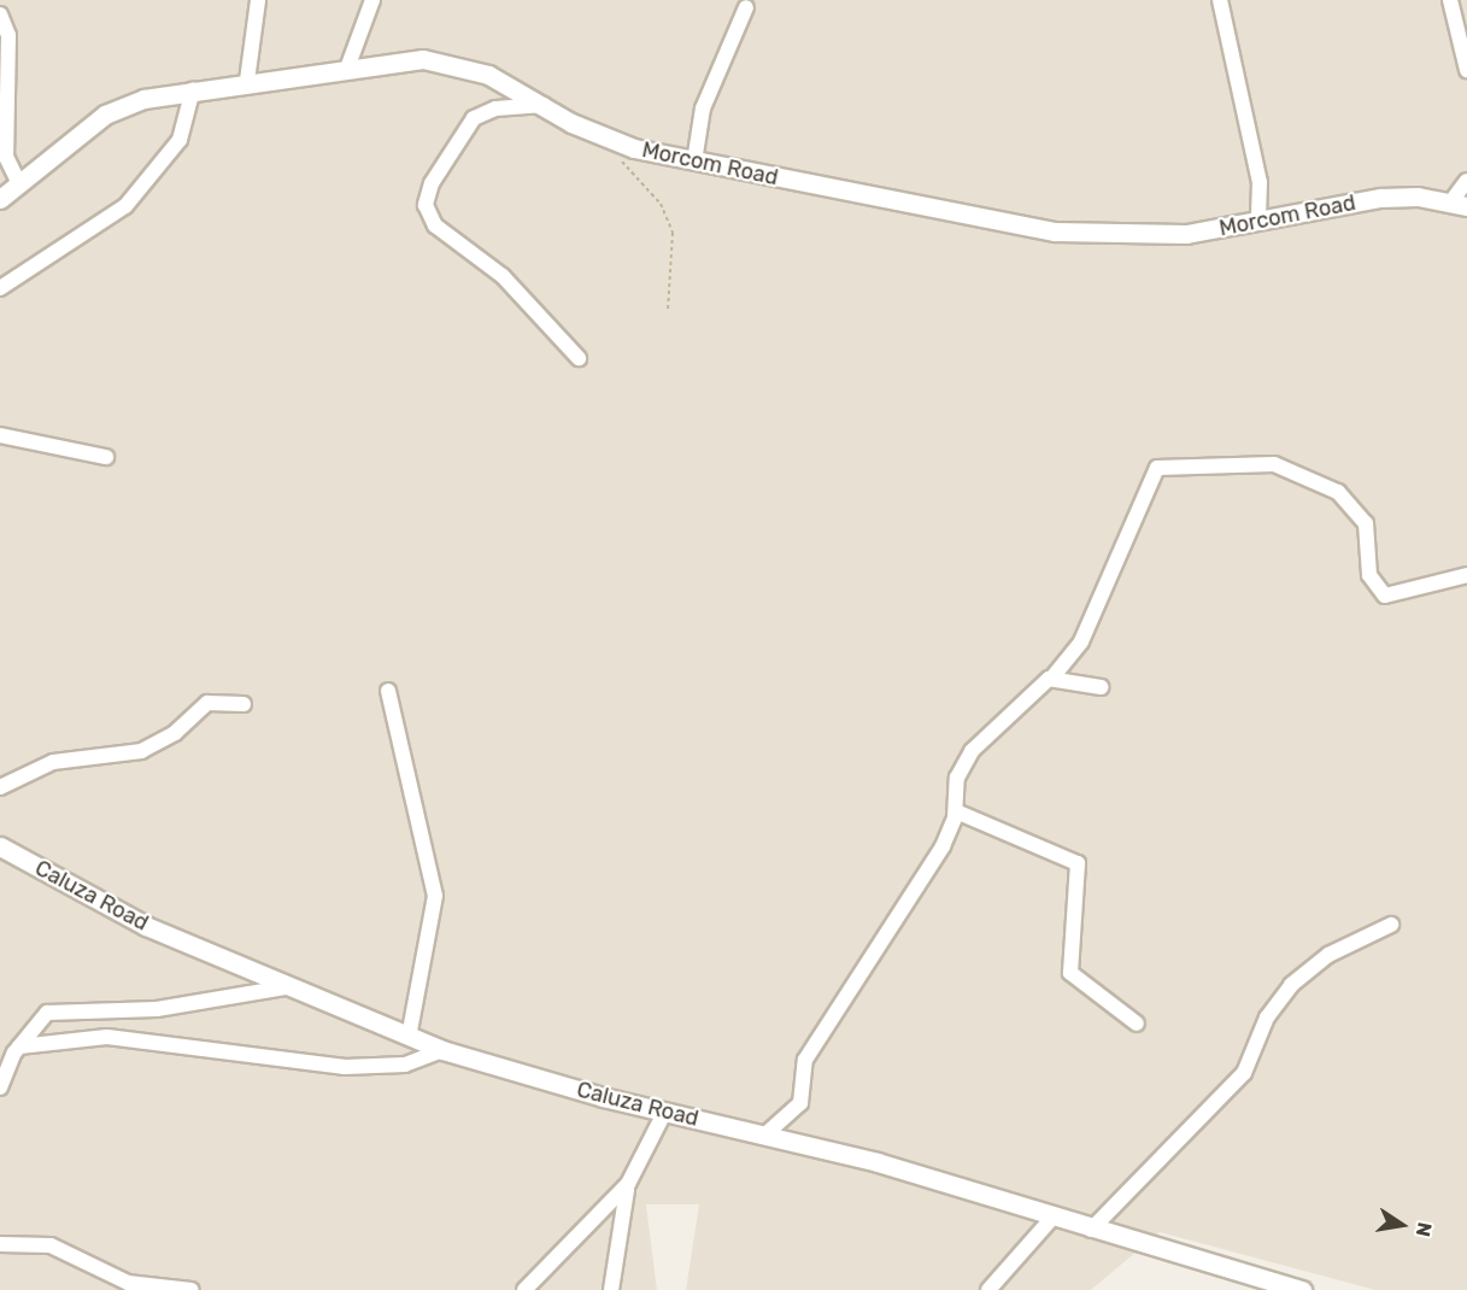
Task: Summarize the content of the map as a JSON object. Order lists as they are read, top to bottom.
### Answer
{
  "streets": {
    "street": ["Morcom Road", "Caluza Road"]
  },
  "north": "right"
}
